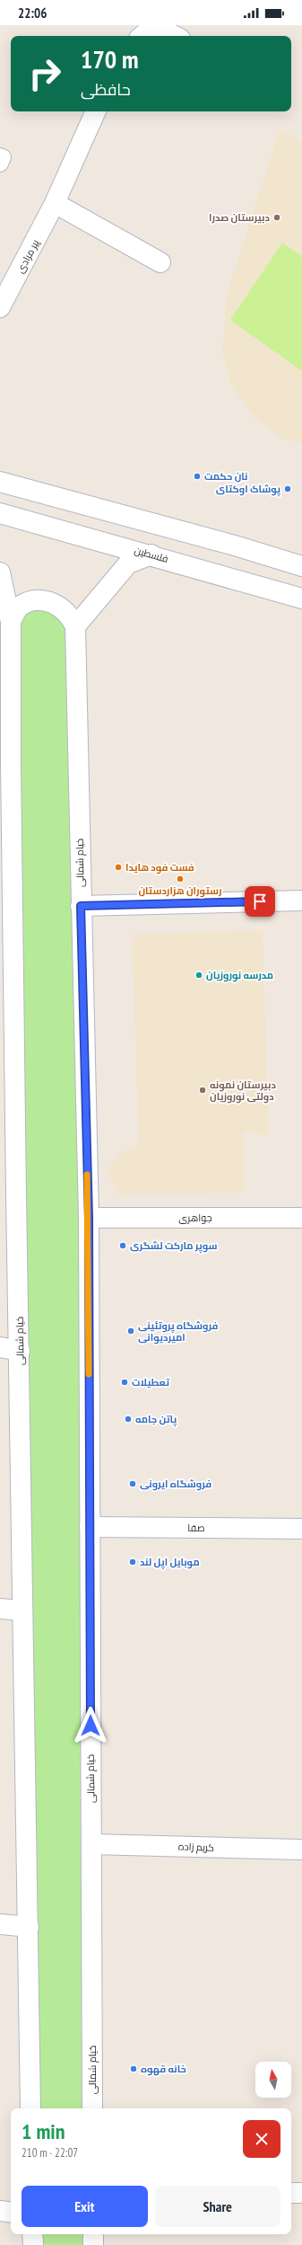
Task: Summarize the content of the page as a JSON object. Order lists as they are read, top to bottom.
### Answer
{
  "streets": {
    "main road": [
      "پیر مرادی",
      "فلسطین",
      "خیام شمالی",
      "جواهری",
      "صفا",
      "کریم زاده"
    ]
  },
  "crossings": [
    ["خیام شمالی", "جواهری"],
    ["خیام شمالی", "صفا"],
    ["خیام شمالی", "کریم زاده"]
  ],
  "places": [
    "دبیرستان صدرا",
    "نان حکمت",
    "پوشاک اوکتای",
    "فست فود هایدا",
    "رستوران هزاردستان",
    "مدرسه نوروزیان",
    "دبیرستان نمونه دولتی نوروزیان",
    "سوپر مارکت لشگری",
    "فروشگاه پروتئینی امیردیوانی",
    "تعطیلات",
    "پاتن جامه",
    "فروشگاه ایرونی",
    "موبایل اپل لند",
    "خانه قهوه"
  ],
  "north": "top",
  "page": {
    "status": "22:06",
    "turn": ["170 m", "حافظی"],
    "heading": ["1 min", "210 m · 22:07"],
    "buttons": ["Exit", "Share"]
  }
}
